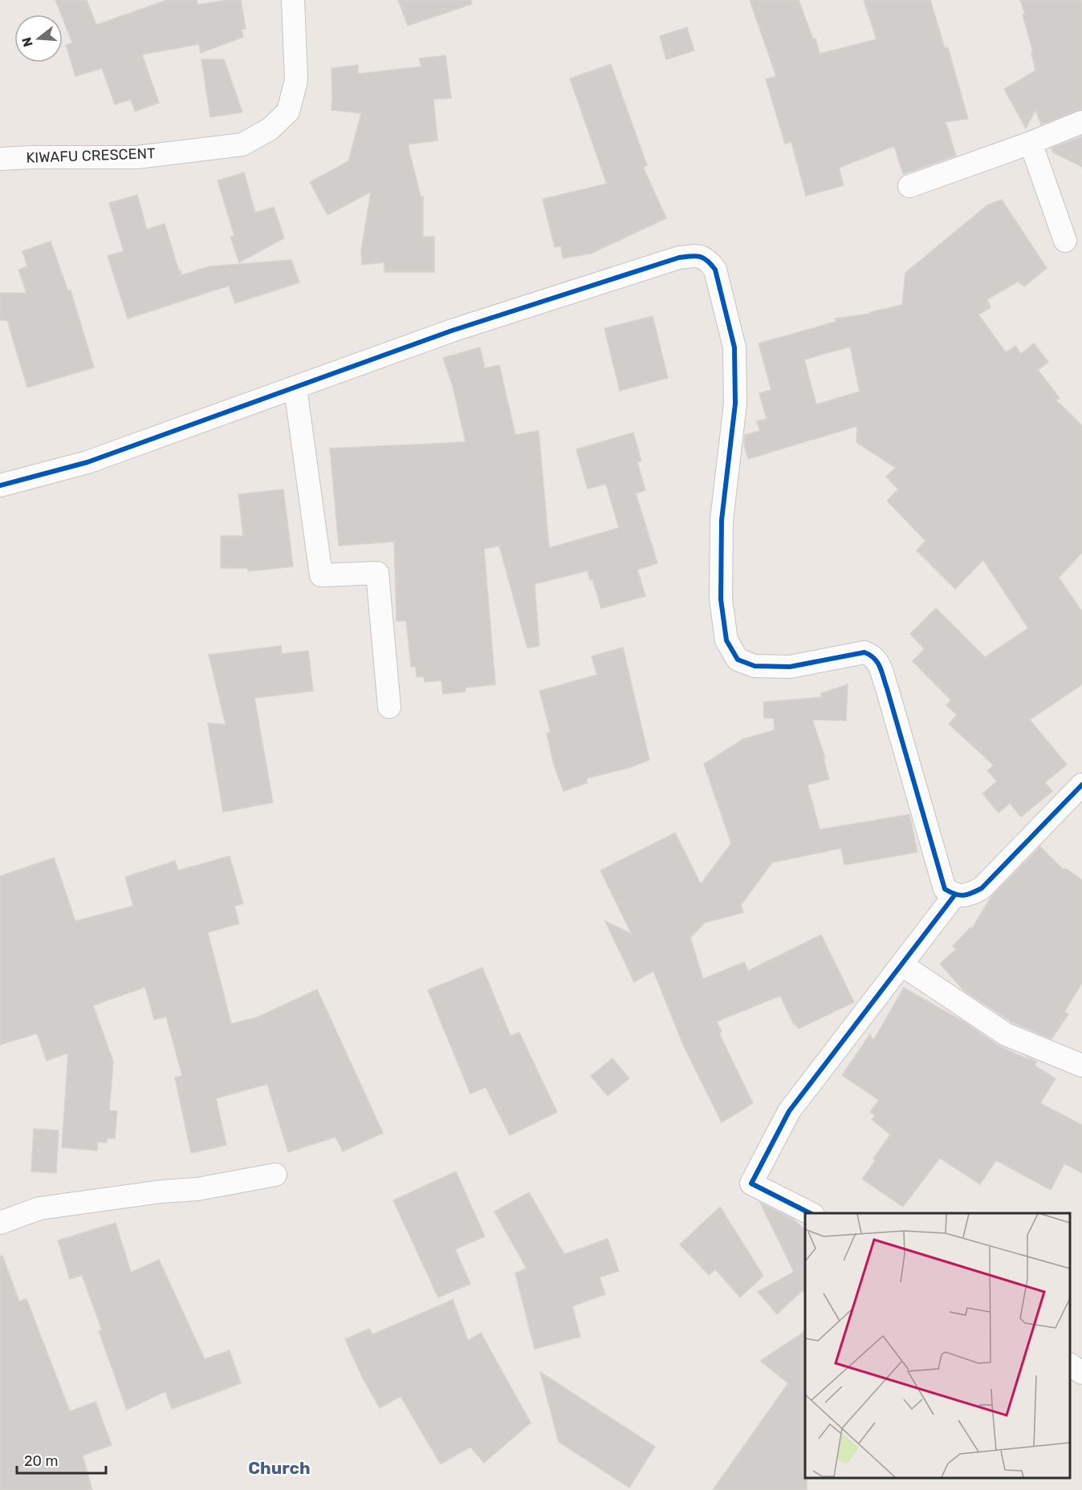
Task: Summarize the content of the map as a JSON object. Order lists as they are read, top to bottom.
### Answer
{
  "streets": {
    "street": ["KIWAFU CRESCENT"]
  },
  "districts": ["Church"],
  "scale_bar": "20 m",
  "north": "left"
}
